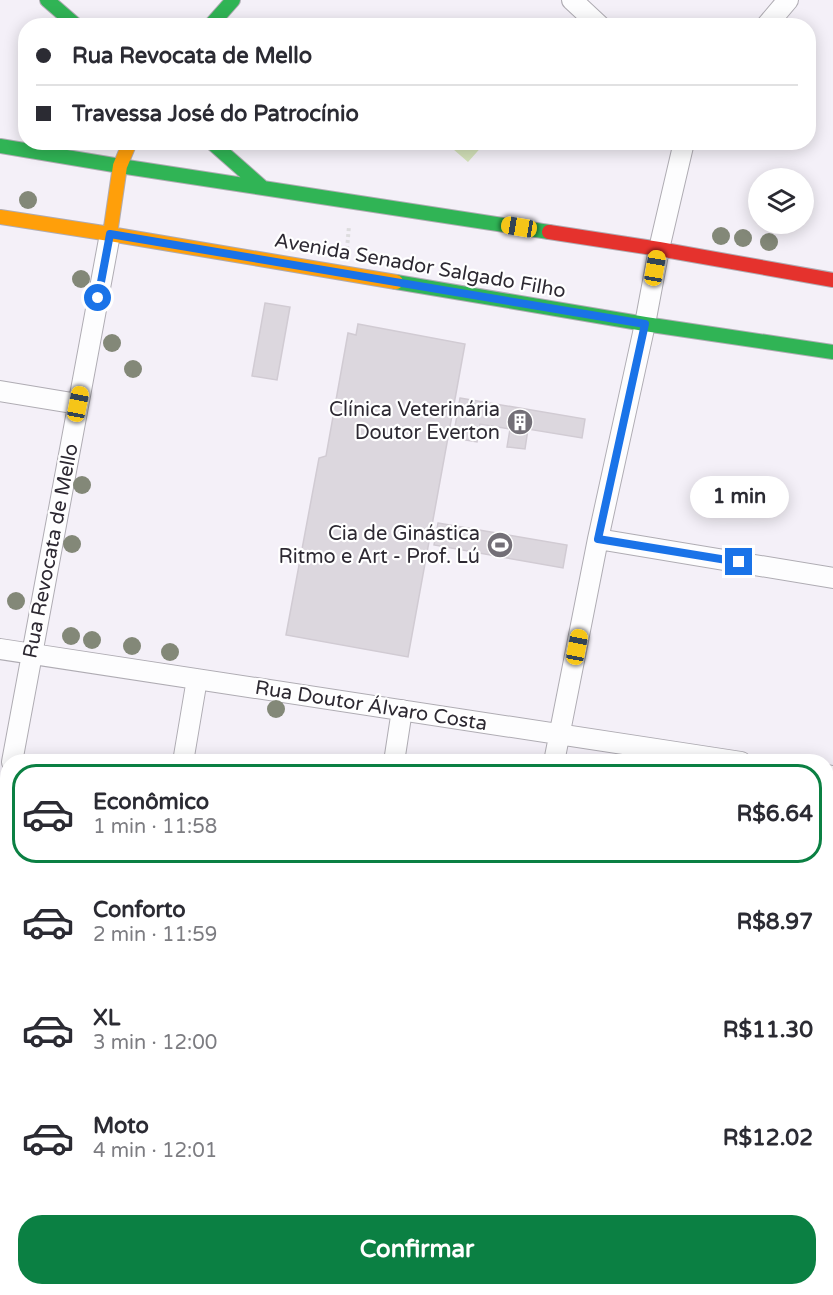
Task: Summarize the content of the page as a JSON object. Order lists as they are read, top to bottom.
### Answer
{
  "streets": {
    "main road": ["Avenida Senador Salgado Filho"],
    "street": ["Rua Revocata de Mello", "Rua Doutor Álvaro Costa"]
  },
  "crossings": [
    ["Avenida Senador Salgado Filho", "Rua Revocata de Mello"],
    ["Rua Revocata de Mello", "Rua Doutor Álvaro Costa"]
  ],
  "places": {
    "building": ["Clínica Veterinária Doutor Everton"],
    "sports": ["Cia de Ginástica Ritmo e Art - Prof. Lú"]
  },
  "page": {
    "banner": ["Rua Revocata de Mello", "Travessa José do Patrocínio"],
    "bubble": "1 min",
    "list": [
      {
        "name": "Econômico",
        "note": "1 min · 11:58",
        "value": "R$6.64"
      },
      {
        "name": "Conforto",
        "note": "2 min · 11:59",
        "value": "R$8.97"
      },
      {
        "name": "XL",
        "note": "3 min · 12:00",
        "value": "R$11.30"
      },
      {
        "name": "Moto",
        "note": "4 min · 12:01",
        "value": "R$12.02"
      }
    ],
    "buttons": "Confirmar"
  }
}
